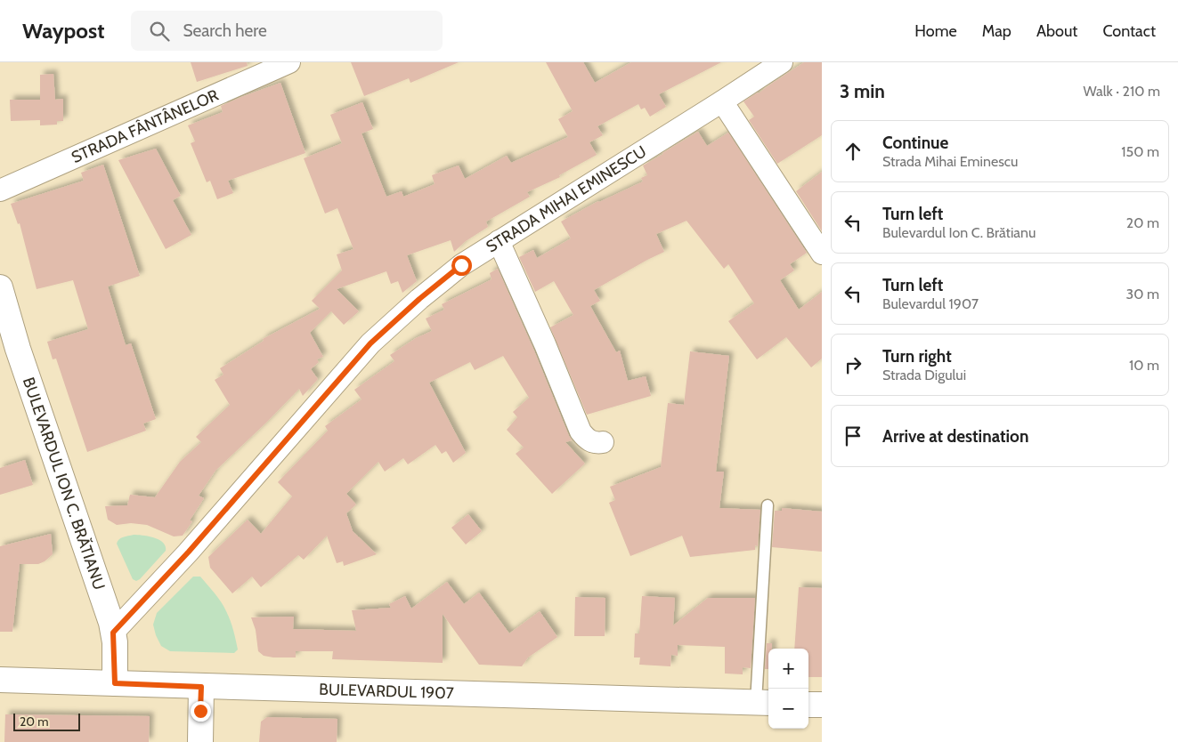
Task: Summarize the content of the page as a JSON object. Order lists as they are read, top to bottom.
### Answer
{
  "streets": {
    "main road": ["BULEVARDUL ION C. BRĂTIANU", "BULEVARDUL 1907"],
    "street": ["STRADA FÂNTÂNELOR", "STRADA MIHAI EMINESCU"]
  },
  "crossings": [
    ["STRADA MIHAI EMINESCU", "BULEVARDUL ION C. BRĂTIANU"],
    ["BULEVARDUL ION C. BRĂTIANU", "BULEVARDUL 1907"]
  ],
  "scale_bar": "20 m",
  "page": {
    "header": "Waypost",
    "search": "Search here",
    "nav": [
      "Home",
      "Map",
      "About",
      "Contact"
    ],
    "heading": ["3 min", "Walk · 210 m"],
    "list": [
      ["Continue", "Strada Mihai Eminescu", "150 m"],
      ["Turn left", "Bulevardul Ion C. Brătianu", "20 m"],
      ["Turn left", "Bulevardul 1907", "30 m"],
      ["Turn right", "Strada Digului", "10 m"],
      "Arrive at destination"
    ],
    "map_buttons": ["+", "−"],
    "scale": "20 m"
  }
}
